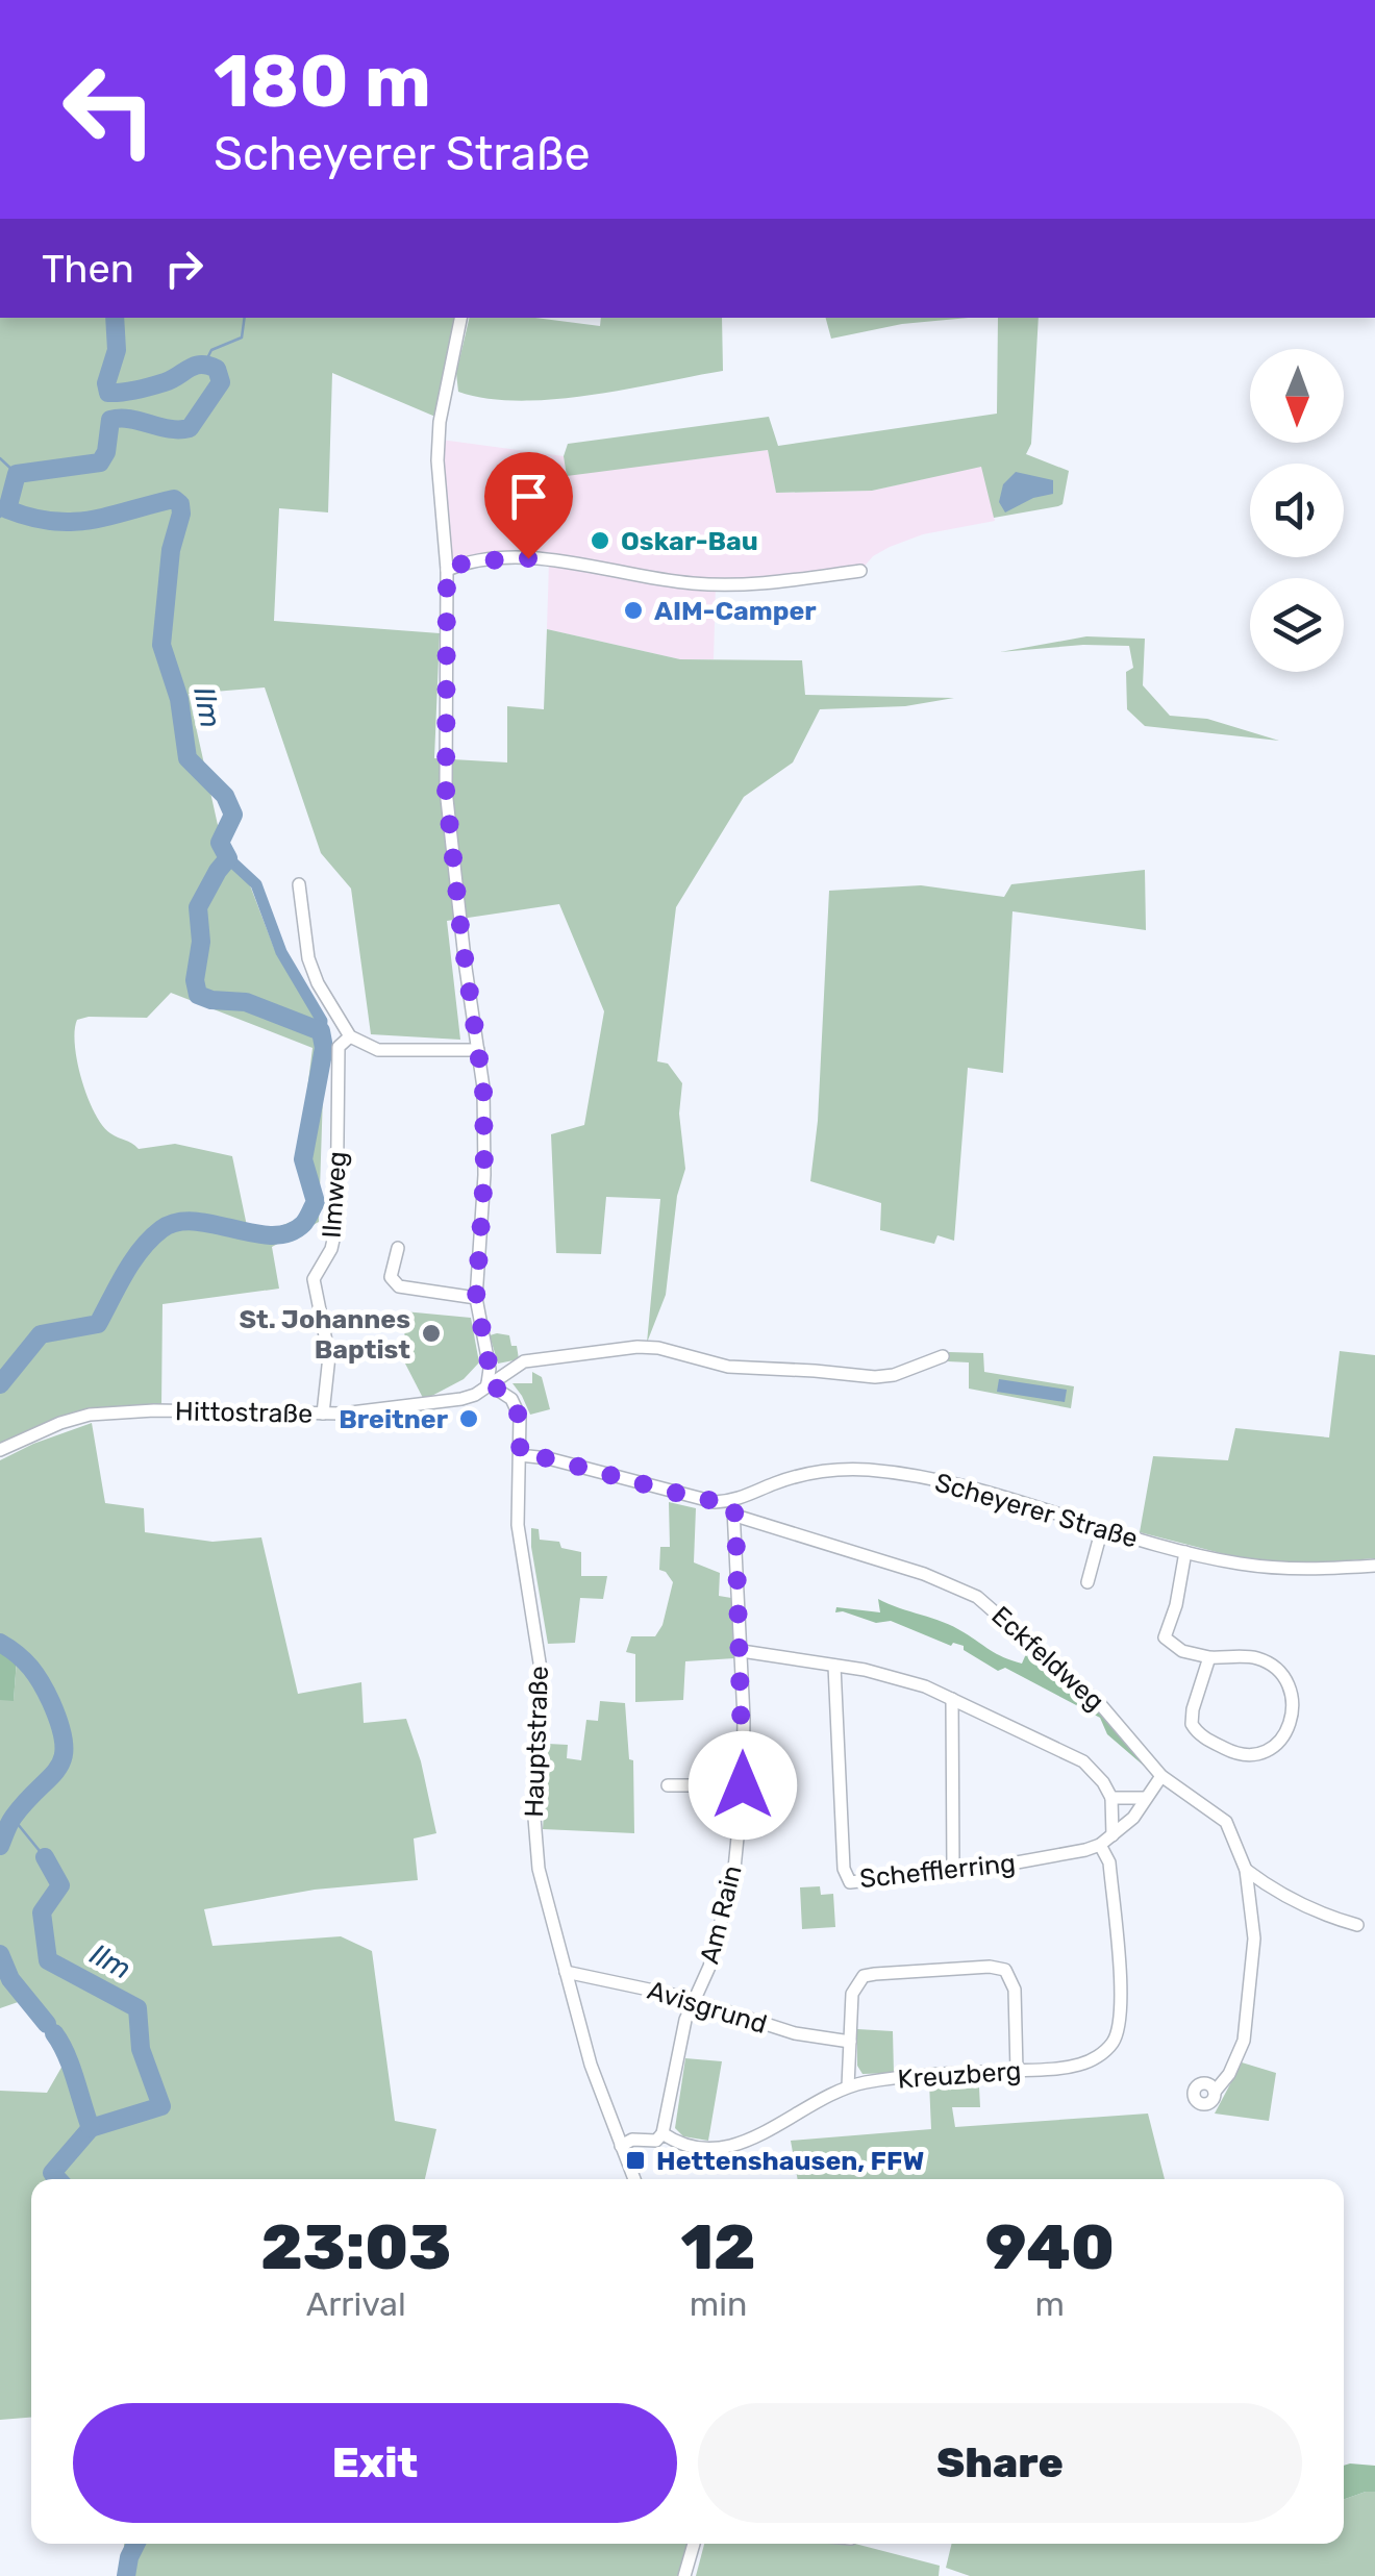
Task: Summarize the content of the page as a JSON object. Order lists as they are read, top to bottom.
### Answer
{
  "streets": {
    "street": [
      "Ilmweg",
      "Hittostraße",
      "Scheyerer Straße",
      "Eckfeldweg",
      "Hauptstraße",
      "Schefflerring",
      "Am Rain",
      "Avisgrund",
      "Kreuzberg"
    ]
  },
  "crossings": [
    ["Ilmweg", "Hittostraße"],
    ["Hittostraße", "Hauptstraße"],
    ["Scheyerer Straße", "Eckfeldweg"],
    ["Scheyerer Straße", "Hauptstraße"],
    ["Scheyerer Straße", "Am Rain"],
    ["Eckfeldweg", "Schefflerring"],
    ["Eckfeldweg", "Am Rain"],
    ["Hauptstraße", "Avisgrund"],
    ["Schefflerring", "Kreuzberg"],
    ["Am Rain", "Avisgrund"],
    ["Am Rain", "Kreuzberg"]
  ],
  "water": ["Ilm"],
  "places": {
    "other": [
      "Oskar-Bau",
      "AIM-Camper",
      "St. Johannes Baptist",
      "Breitner"
    ],
    "transit": ["Hettenshausen, FFW"]
  },
  "north": "bottom",
  "page": {
    "turn": ["180 m", "Scheyerer Straße"],
    "then": "Then",
    "eta": [
      "23:03",
      "Arrival",
      "12",
      "min",
      "940",
      "m"
    ],
    "buttons": ["Exit", "Share"]
  }
}
